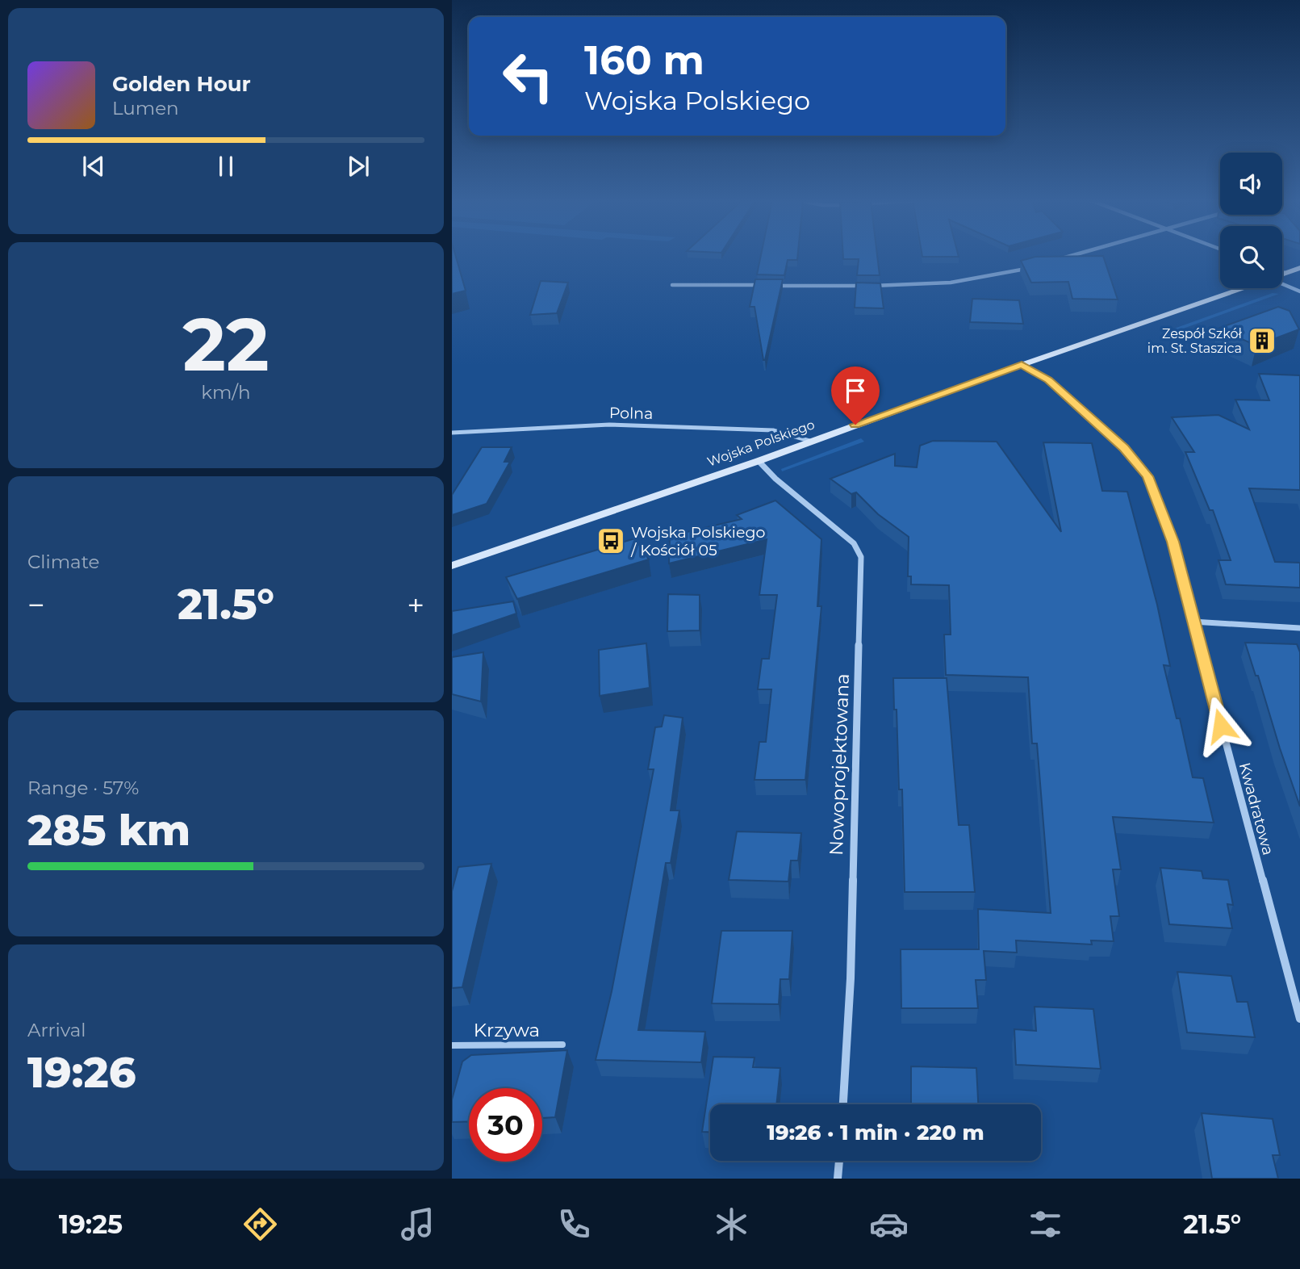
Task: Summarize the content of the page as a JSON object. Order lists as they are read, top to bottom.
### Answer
{
  "streets": {
    "main road": ["Wojska Polskiego"],
    "street": ["Polna", "Nowoprojektowana", "Kwadratowa"],
    "lane": ["Krzywa"]
  },
  "crossings": [
    ["Polna", "Wojska Polskiego"],
    ["Wojska Polskiego", "Nowoprojektowana"],
    ["Wojska Polskiego", "Kwadratowa"]
  ],
  "places": {
    "building": ["Zespół Szkół im. St. Staszica"],
    "bus stop": ["Wojska Polskiego / Kościół 05"]
  },
  "page": {
    "turn": ["160 m", "Wojska Polskiego"],
    "song": ["Golden Hour", "Lumen"],
    "tile": [
      ["22", "km/h"],
      "Climate",
      ["Range · 57%", "285 km"],
      ["Arrival", "19:26"]
    ],
    "heat": ["−", "21.5°", "+"],
    "limit": "30",
    "trip": "19:26 · 1 min · 220 m",
    "tabs": ["19:25", "21.5°"]
  }
}
